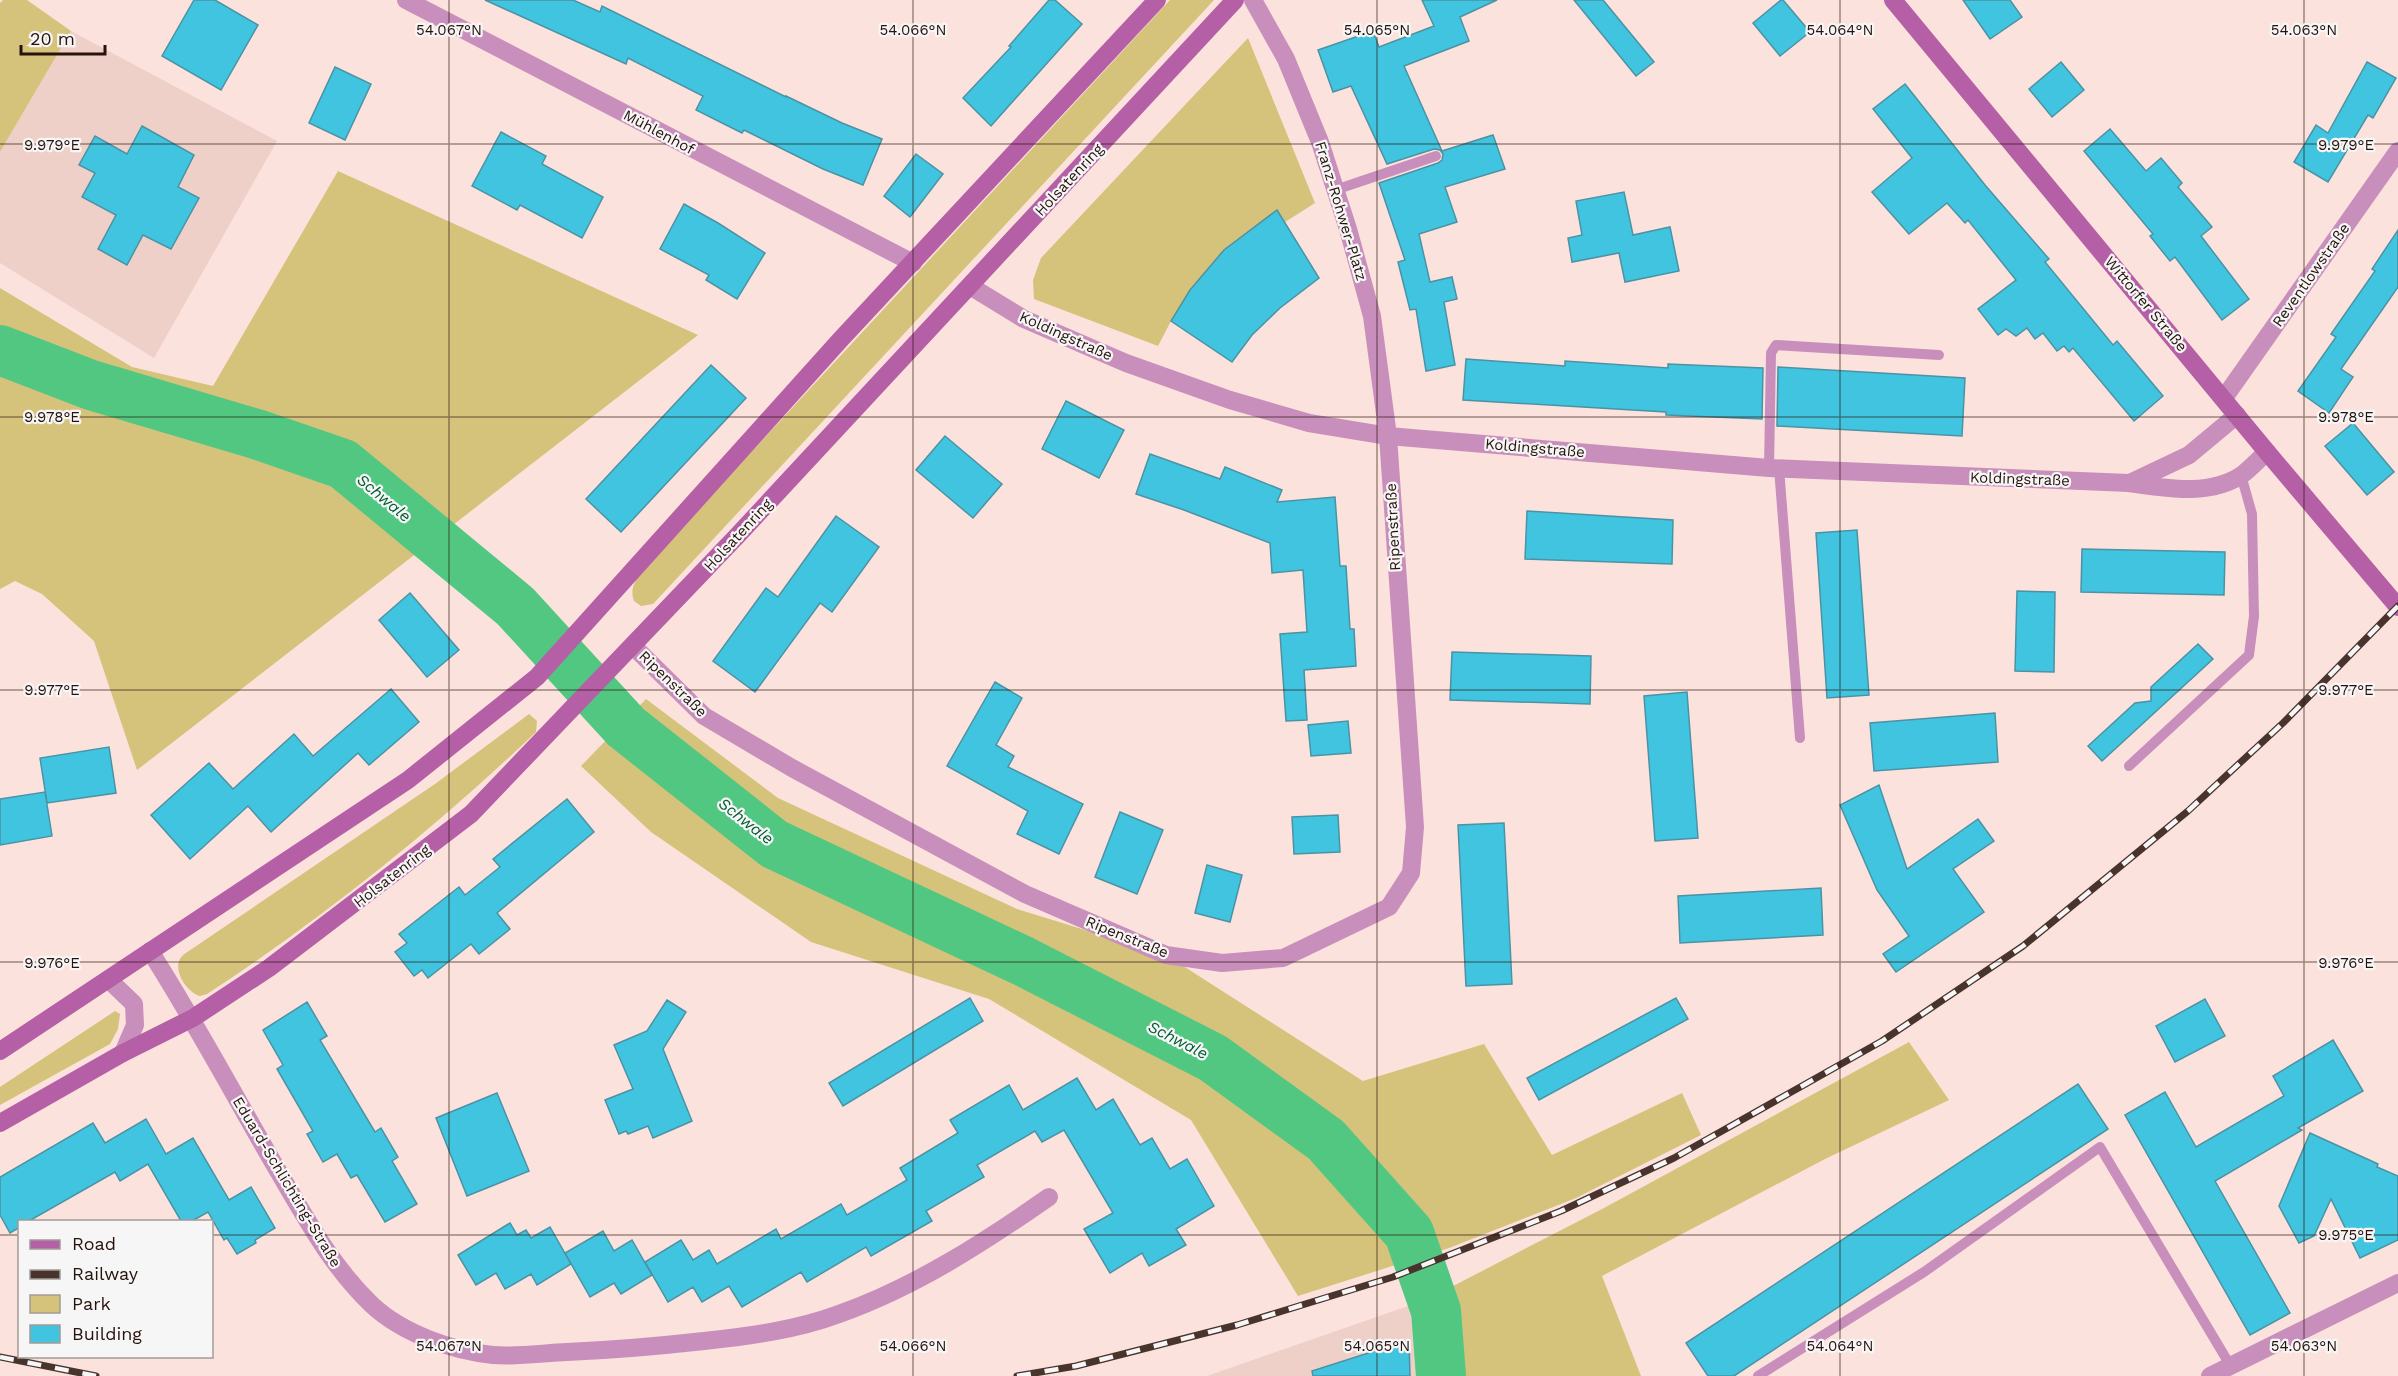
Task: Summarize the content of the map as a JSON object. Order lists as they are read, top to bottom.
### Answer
{
  "streets": {
    "main road": ["Holsatenring", "Wittorfer Straße"],
    "street": [
      "Mühlenhof",
      "Franz-Rohwer-Platz",
      "Reventlowstraße",
      "Koldingstraße",
      "Ripenstraße",
      "Eduard-Schlichting-Straße"
    ]
  },
  "crossings": [
    ["Holsatenring", "Koldingstraße"],
    ["Holsatenring", "Ripenstraße"],
    ["Holsatenring", "Eduard-Schlichting-Straße"],
    ["Franz-Rohwer-Platz", "Koldingstraße"],
    ["Franz-Rohwer-Platz", "Ripenstraße"],
    ["Reventlowstraße", "Wittorfer Straße"],
    ["Wittorfer Straße", "Koldingstraße"],
    ["Koldingstraße", "Ripenstraße"]
  ],
  "water": ["Schwale"],
  "legend": [
    "Road",
    "Railway",
    "Park",
    "Building"
  ],
  "scale_bar": "20 m",
  "coordinates": [
    "54.067°N",
    "54.066°N",
    "54.065°N",
    "54.064°N",
    "54.063°N",
    "9.979°E",
    "9.978°E",
    "9.977°E",
    "9.976°E",
    "9.975°E"
  ]
}
